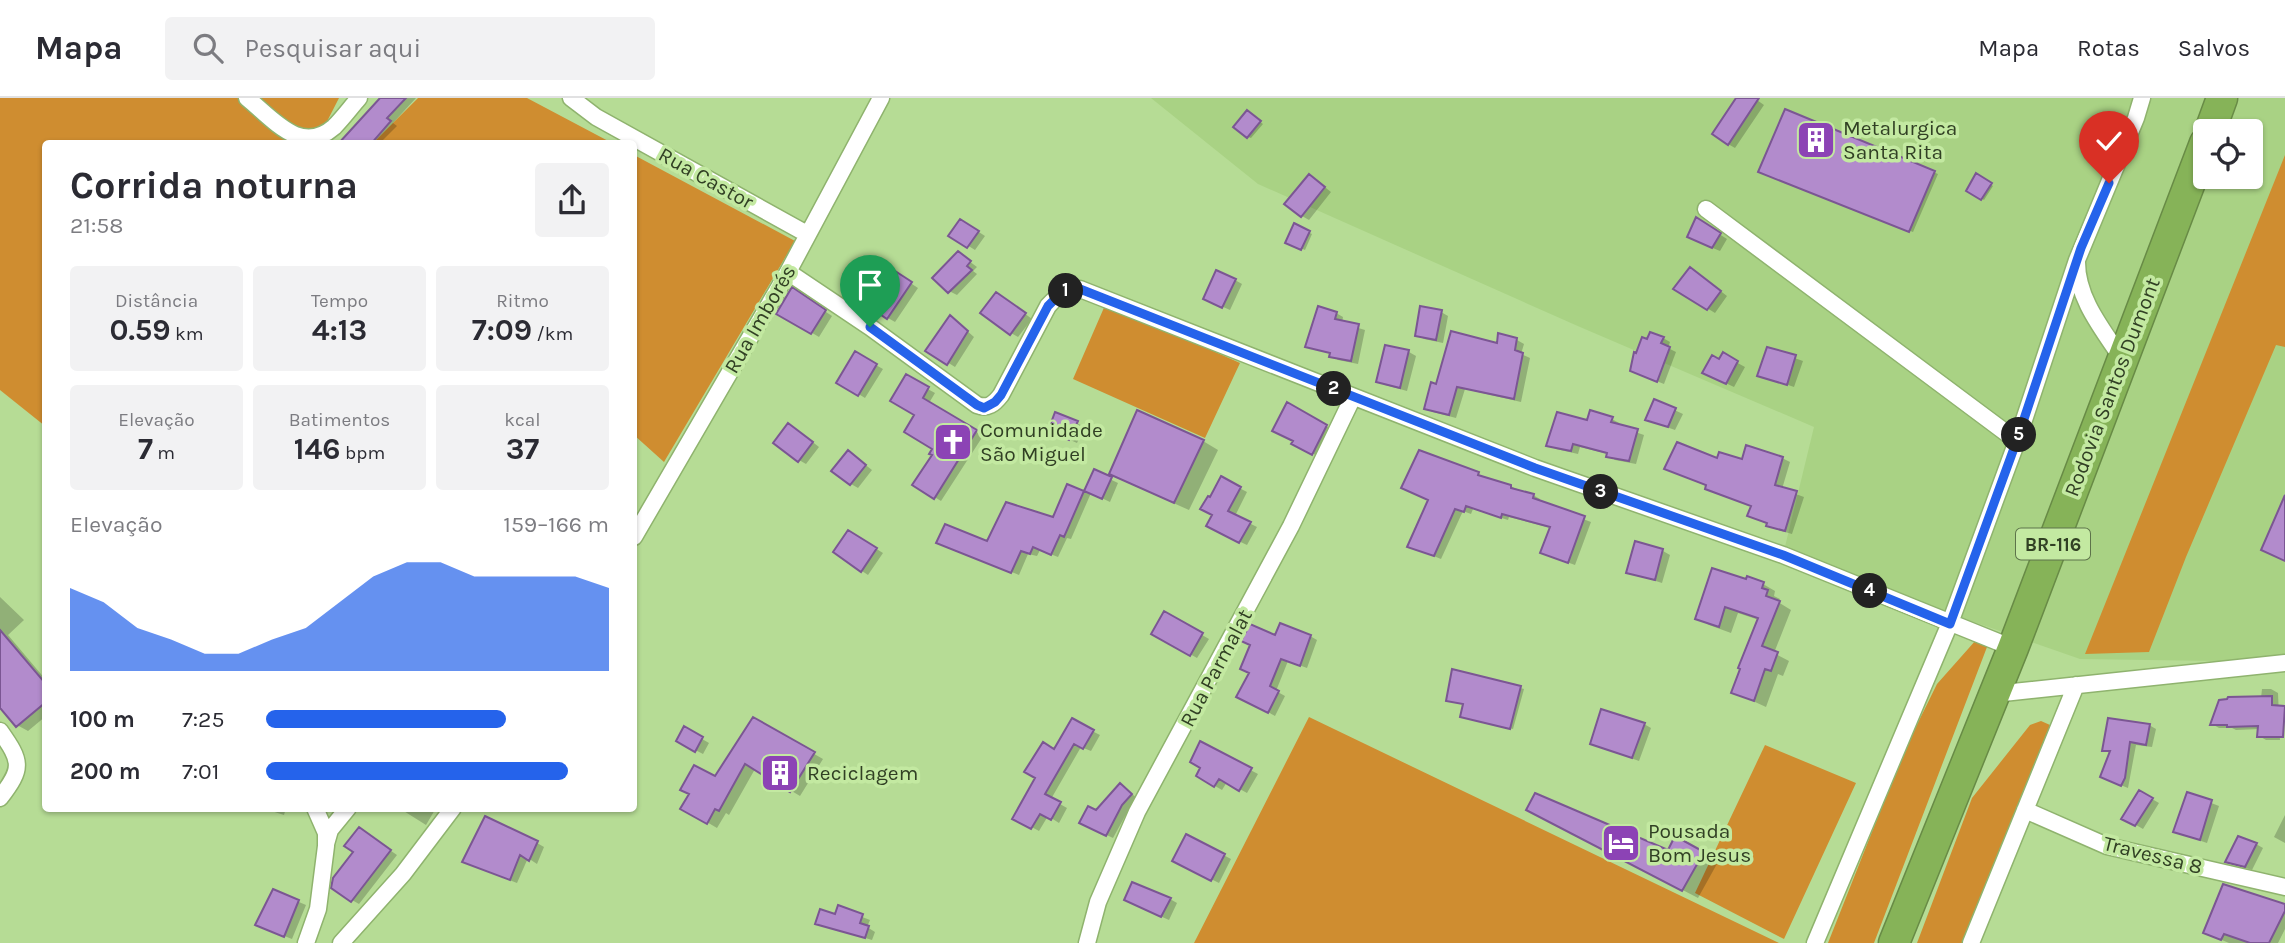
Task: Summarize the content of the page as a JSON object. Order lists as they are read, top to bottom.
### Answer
{
  "streets": {
    "highway": ["Rodovia Santos Dumont", "BR-116"],
    "street": [
      "Rua Castor",
      "Rua Imborés",
      "Rua Parmalat",
      "Travessa 8"
    ]
  },
  "crossings": [
    ["Rua Castor", "Rua Imborés"]
  ],
  "places": {
    "building": ["Metalurgica Santa Rita", "Reciclagem"],
    "church": ["Comunidade São Miguel"],
    "hotel": ["Pousada Bom Jesus"]
  },
  "page": {
    "header": "Mapa",
    "search": "Pesquisar aqui",
    "nav": ["Mapa", "Rotas", "Salvos"],
    "heading": ["Corrida noturna", "21:58"],
    "stats": [
      ["Distância", "0.59 km"],
      ["Tempo", "4:13"],
      ["Ritmo", "7:09 /km"],
      ["Elevação", "7 m"],
      ["Batimentos", "146 bpm"],
      ["kcal", "37"]
    ],
    "pins": [
      "1",
      "2",
      "5",
      "3",
      "4"
    ],
    "chart": ["Elevação", "159–166 m"],
    "list": [
      {
        "name": "100 m",
        "note": "7:25"
      },
      {
        "name": "200 m",
        "note": "7:01"
      }
    ]
  }
}
